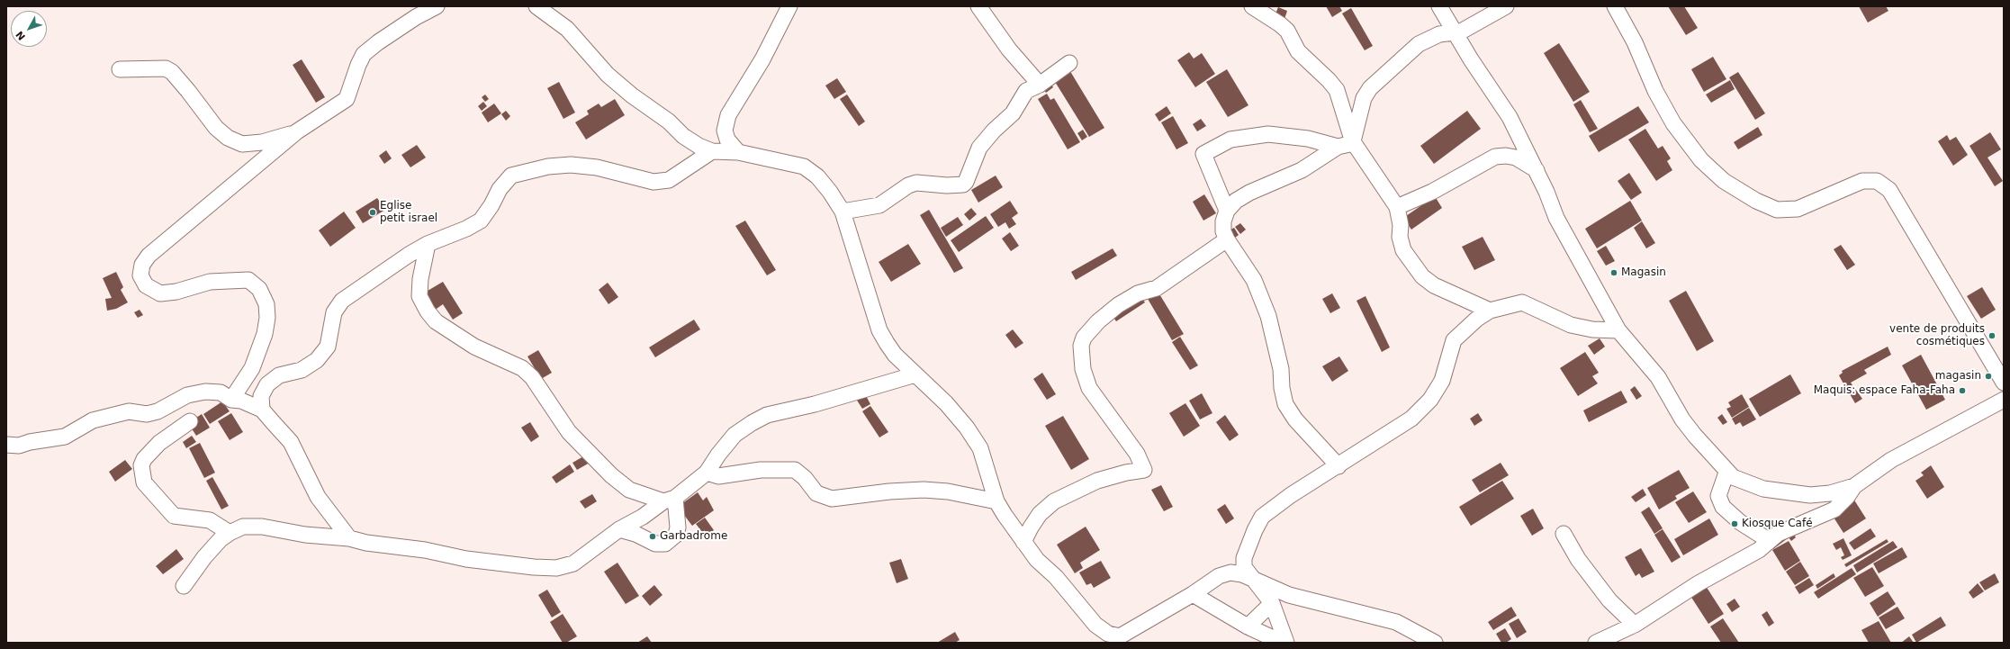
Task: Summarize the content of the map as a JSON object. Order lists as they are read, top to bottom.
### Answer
{
  "places": [
    "Eglise petit israel",
    "Magasin",
    "vente de produits cosmétiques",
    "magasin",
    "Maquis: espace Faha-Faha",
    "Kiosque Café",
    "Garbadrome"
  ],
  "north": "bottom left"
}
